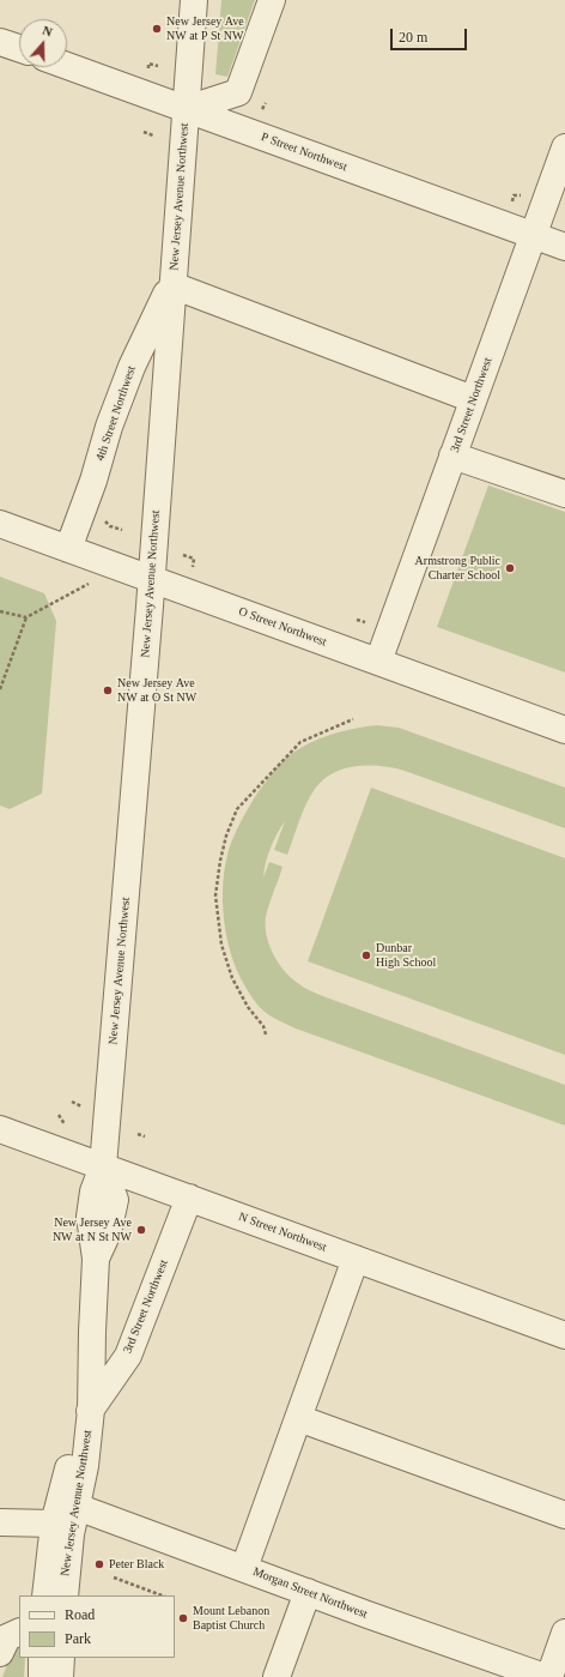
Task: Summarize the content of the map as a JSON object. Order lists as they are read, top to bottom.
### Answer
{
  "streets": {
    "street": [
      "P Street Northwest",
      "New Jersey Avenue Northwest",
      "3rd Street Northwest",
      "4th Street Northwest",
      "O Street Northwest",
      "N Street Northwest",
      "Morgan Street Northwest"
    ]
  },
  "crossings": [
    ["P Street Northwest", "New Jersey Avenue Northwest"],
    ["P Street Northwest", "3rd Street Northwest"],
    ["New Jersey Avenue Northwest", "3rd Street Northwest"],
    ["New Jersey Avenue Northwest", "4th Street Northwest"],
    ["New Jersey Avenue Northwest", "O Street Northwest"],
    ["New Jersey Avenue Northwest", "N Street Northwest"],
    ["New Jersey Avenue Northwest", "Morgan Street Northwest"],
    ["3rd Street Northwest", "O Street Northwest"],
    ["3rd Street Northwest", "N Street Northwest"],
    ["4th Street Northwest", "O Street Northwest"]
  ],
  "places": [
    "New Jersey Ave NW at P St NW",
    "Armstrong Public Charter School",
    "New Jersey Ave NW at O St NW",
    "Dunbar High School",
    "New Jersey Ave NW at N St NW",
    "Peter Black",
    "Mount Lebanon Baptist Church"
  ],
  "legend": ["Road", "Park"],
  "scale_bar": "20 m",
  "north": "top"
}
